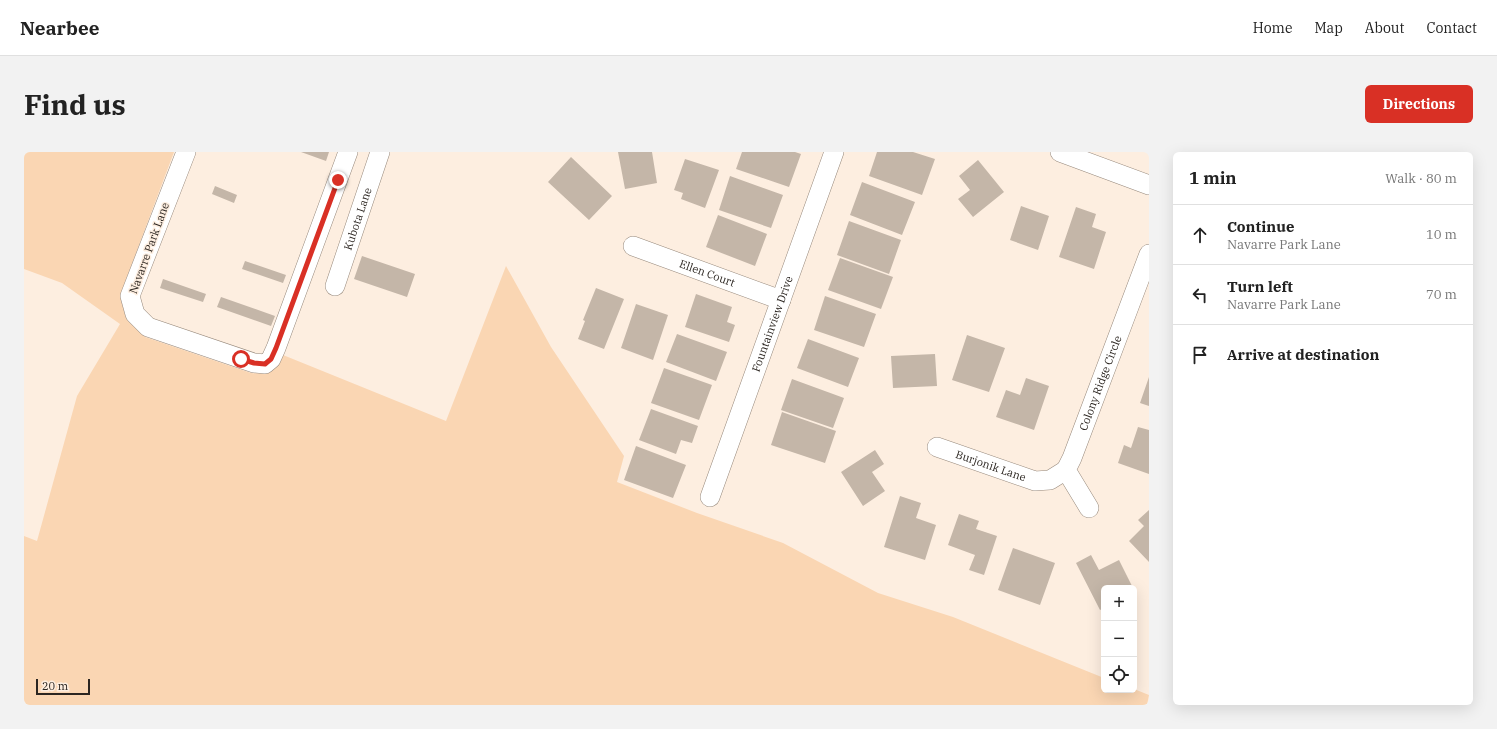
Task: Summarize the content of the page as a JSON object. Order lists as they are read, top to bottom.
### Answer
{
  "streets": {
    "street": [
      "Kubota Lane",
      "Navarre Park Lane",
      "Ellen Court",
      "Fountainview Drive",
      "Colony Ridge Circle",
      "Burjonik Lane"
    ]
  },
  "crossings": [
    ["Ellen Court", "Fountainview Drive"],
    ["Colony Ridge Circle", "Burjonik Lane"]
  ],
  "scale_bar": "20 m",
  "page": {
    "header": "Nearbee",
    "nav": [
      "Home",
      "Map",
      "About",
      "Contact"
    ],
    "buttons": "Directions",
    "title": "Find us",
    "heading": ["1 min", "Walk · 80 m"],
    "list": [
      ["Continue", "Navarre Park Lane", "10 m"],
      ["Turn left", "Navarre Park Lane", "70 m"],
      "Arrive at destination"
    ],
    "map_buttons": ["+", "−"],
    "scale": "20 m"
  }
}
